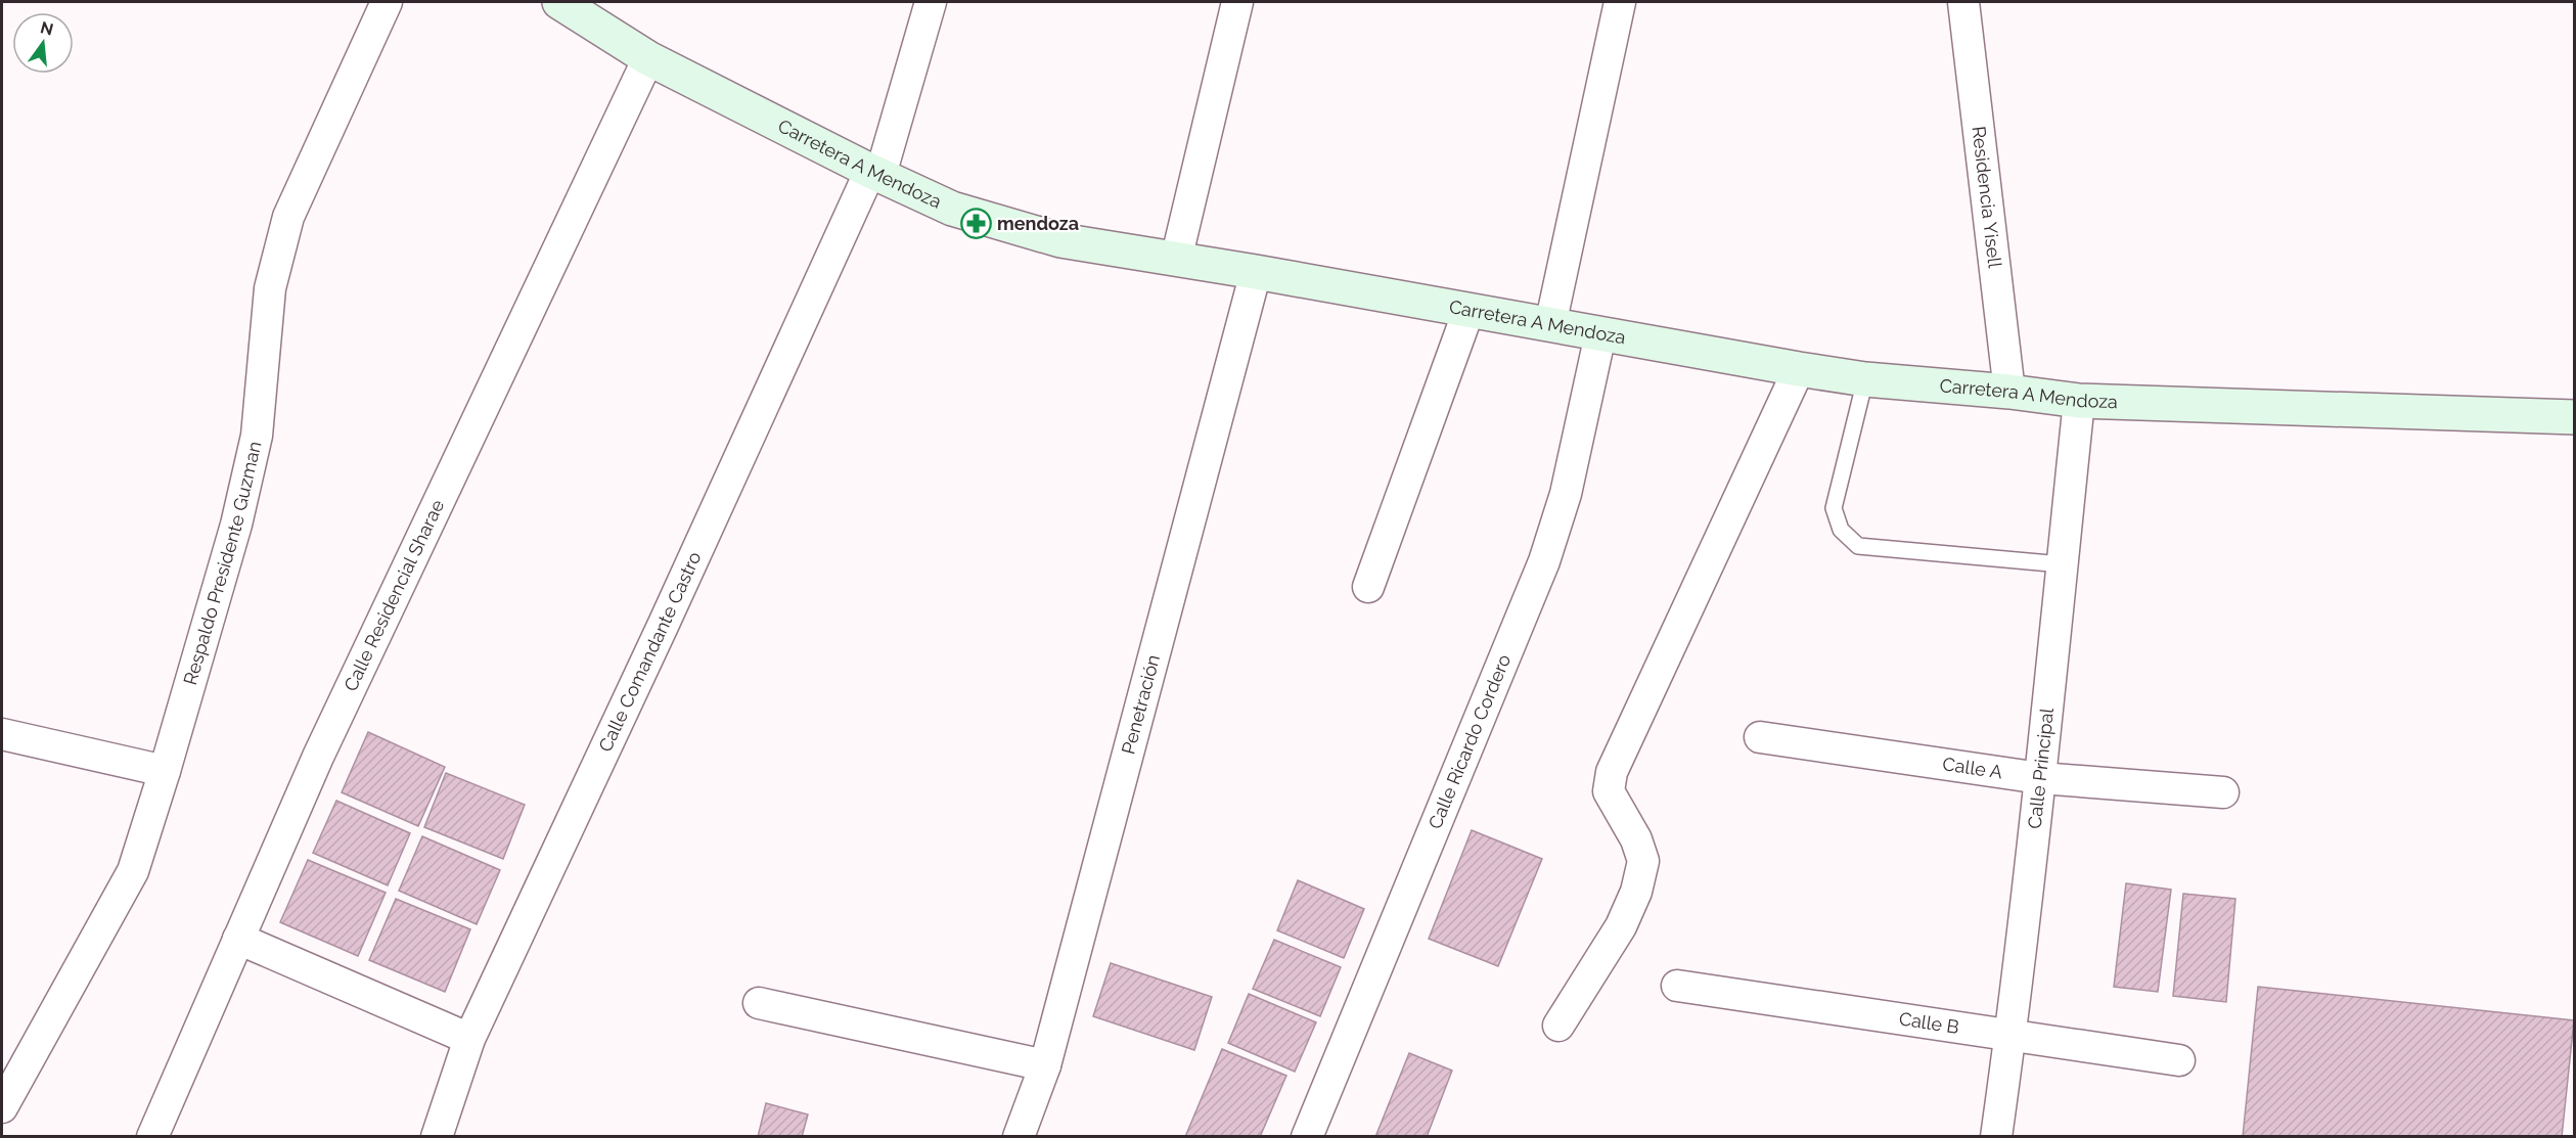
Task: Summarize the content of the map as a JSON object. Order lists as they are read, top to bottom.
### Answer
{
  "streets": {
    "street": [
      "Carretera A Mendoza",
      "Residencia Yisell",
      "Respaldo Presidente Guzman",
      "Calle Residencial Sharae",
      "Calle Comandante Castro",
      "Penetración",
      "Calle Ricardo Cordero",
      "Calle A",
      "Calle Principal",
      "Calle B"
    ]
  },
  "crossings": [
    ["Carretera A Mendoza", "Residencia Yisell"],
    ["Carretera A Mendoza", "Calle Residencial Sharae"],
    ["Carretera A Mendoza", "Calle Comandante Castro"],
    ["Carretera A Mendoza", "Penetración"],
    ["Carretera A Mendoza", "Calle Ricardo Cordero"],
    ["Carretera A Mendoza", "Calle Principal"],
    ["Calle A", "Calle Principal"],
    ["Calle Principal", "Calle B"]
  ],
  "places": {
    "pharmacy": ["mendoza"]
  },
  "north": "top"
}
